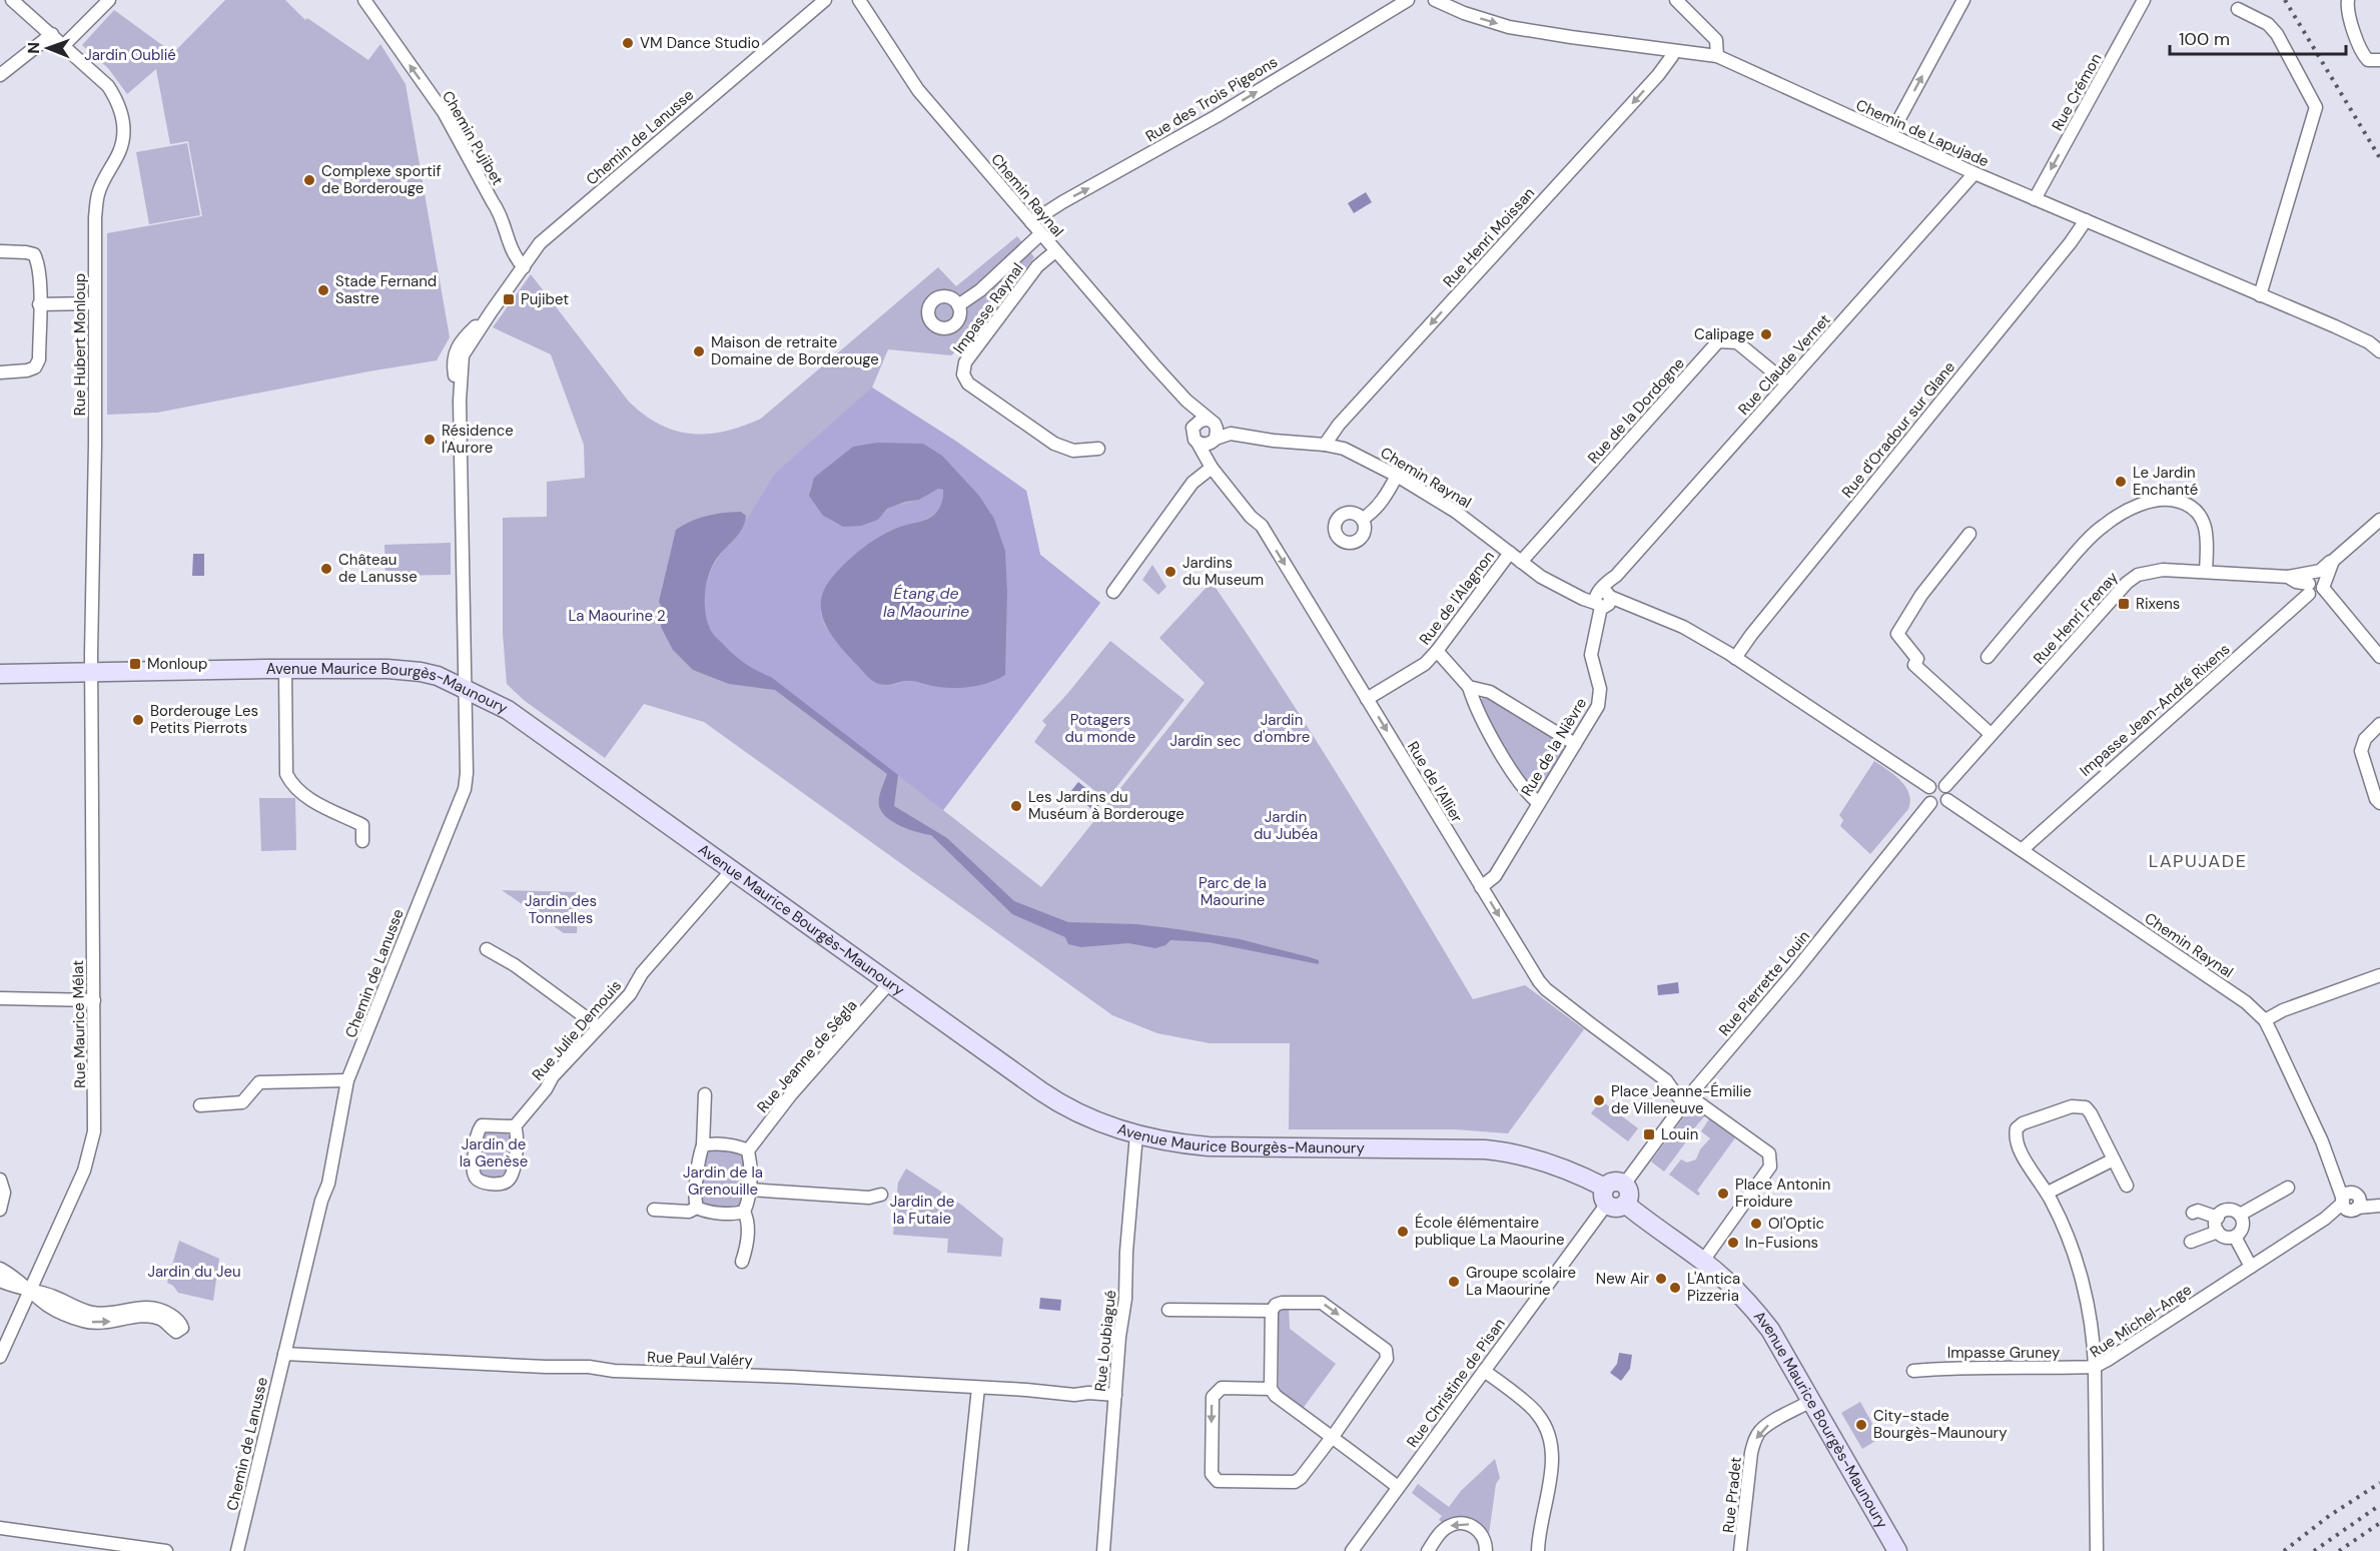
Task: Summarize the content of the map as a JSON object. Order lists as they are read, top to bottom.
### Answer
{
  "streets": {
    "street": [
      "Rue Crémon",
      "Rue des Trois Pigeons",
      "Chemin de Lapujade",
      "Chemin de Lanusse",
      "Chemin Pujibet",
      "Chemin Raynal",
      "Rue Henri Moissan",
      "Impasse Raynal",
      "Rue Hubert Monloup",
      "Rue Claude Vernet",
      "Rue de la Dordogne",
      "Rue d'Oradour sur Glane",
      "Rue de l'Alagnon",
      "Rue Henri Frenay",
      "Avenue Maurice Bourgès-Maunoury",
      "Impasse Jean-André Rixens",
      "Rue de la Nièvre",
      "Rue de l'Allier",
      "Rue Pierrette Louin",
      "Rue Maurice Mélat",
      "Rue Julie Demouis",
      "Rue Jeanne de Ségla",
      "Rue Michel-Ange",
      "Rue Loubiagué",
      "Impasse Gruney",
      "Rue Paul Valéry",
      "Rue Christine de Pisan",
      "Rue Pradet"
    ]
  },
  "crossings": [
    ["Rue Crémon", "Chemin de Lapujade"],
    ["Rue des Trois Pigeons", "Chemin Raynal"],
    ["Chemin de Lapujade", "Rue Henri Moissan"],
    ["Chemin de Lapujade", "Rue Claude Vernet"],
    ["Chemin de Lapujade", "Rue d'Oradour sur Glane"],
    ["Chemin de Lanusse", "Chemin Pujibet"],
    ["Chemin de Lanusse", "Avenue Maurice Bourgès-Maunoury"],
    ["Chemin de Lanusse", "Rue Paul Valéry"],
    ["Chemin Raynal", "Rue Henri Moissan"],
    ["Chemin Raynal", "Impasse Raynal"],
    ["Chemin Raynal", "Rue Claude Vernet"],
    ["Chemin Raynal", "Rue de la Dordogne"],
    ["Chemin Raynal", "Rue d'Oradour sur Glane"],
    ["Chemin Raynal", "Rue de l'Alagnon"],
    ["Chemin Raynal", "Rue Henri Frenay"],
    ["Chemin Raynal", "Impasse Jean-André Rixens"],
    ["Chemin Raynal", "Rue de la Nièvre"],
    ["Chemin Raynal", "Rue de l'Allier"],
    ["Chemin Raynal", "Rue Pierrette Louin"],
    ["Chemin Raynal", "Rue Michel-Ange"],
    ["Rue Hubert Monloup", "Avenue Maurice Bourgès-Maunoury"],
    ["Rue Hubert Monloup", "Rue Maurice Mélat"],
    ["Rue Claude Vernet", "Rue de la Dordogne"],
    ["Rue Claude Vernet", "Rue de la Nièvre"],
    ["Rue de l'Alagnon", "Rue de l'Allier"],
    ["Rue Henri Frenay", "Impasse Jean-André Rixens"],
    ["Rue Henri Frenay", "Rue Pierrette Louin"],
    ["Avenue Maurice Bourgès-Maunoury", "Rue Maurice Mélat"],
    ["Avenue Maurice Bourgès-Maunoury", "Rue Julie Demouis"],
    ["Avenue Maurice Bourgès-Maunoury", "Rue Jeanne de Ségla"],
    ["Avenue Maurice Bourgès-Maunoury", "Rue Loubiagué"],
    ["Avenue Maurice Bourgès-Maunoury", "Rue Christine de Pisan"],
    ["Avenue Maurice Bourgès-Maunoury", "Rue Pradet"],
    ["Rue de la Nièvre", "Rue de l'Allier"],
    ["Rue de l'Allier", "Rue Pierrette Louin"],
    ["Rue Michel-Ange", "Impasse Gruney"],
    ["Rue Loubiagué", "Rue Paul Valéry"]
  ],
  "one_way": [
    "Rue Crémon",
    "Rue des Trois Pigeons",
    "Chemin Pujibet",
    "Rue Henri Moissan",
    "Rue de l'Allier",
    "Rue Pradet"
  ],
  "districts": ["LAPUJADE"],
  "water": ["Étang de la Maourine"],
  "parks": [
    "Jardin Oublié",
    "La Maourine 2",
    "Potagers du monde",
    "Jardin d'ombre",
    "Jardin sec",
    "Jardin du Jubéa",
    "Parc de la Maourine",
    "Jardin des Tonnelles",
    "Jardin de la Genèse",
    "Jardin de la Grenouille",
    "Jardin de la Futaie",
    "Jardin du Jeu"
  ],
  "places": {
    "other": [
      "VM Dance Studio",
      "Complexe sportif de Borderouge",
      "Stade Fernand Sastre",
      "Calipage",
      "Maison de retraite Domaine de Borderouge",
      "Résidence l'Aurore",
      "Le Jardin Enchanté",
      "Château de Lanusse",
      "Jardins du Museum",
      "Borderouge Les Petits Pierrots",
      "Les Jardins du Muséum à Borderouge",
      "Place Jeanne-Émilie de Villeneuve",
      "Place Antonin Froidure",
      "Ol'Optic",
      "École élémentaire publique La Maourine",
      "In-Fusions",
      "New Air",
      "Groupe scolaire La Maourine",
      "L'Antica Pizzeria",
      "City-stade Bourgès-Maunoury"
    ],
    "transit": [
      "Pujibet",
      "Rixens",
      "Monloup",
      "Louin"
    ]
  },
  "scale_bar": "100 m",
  "north": "left"
}
